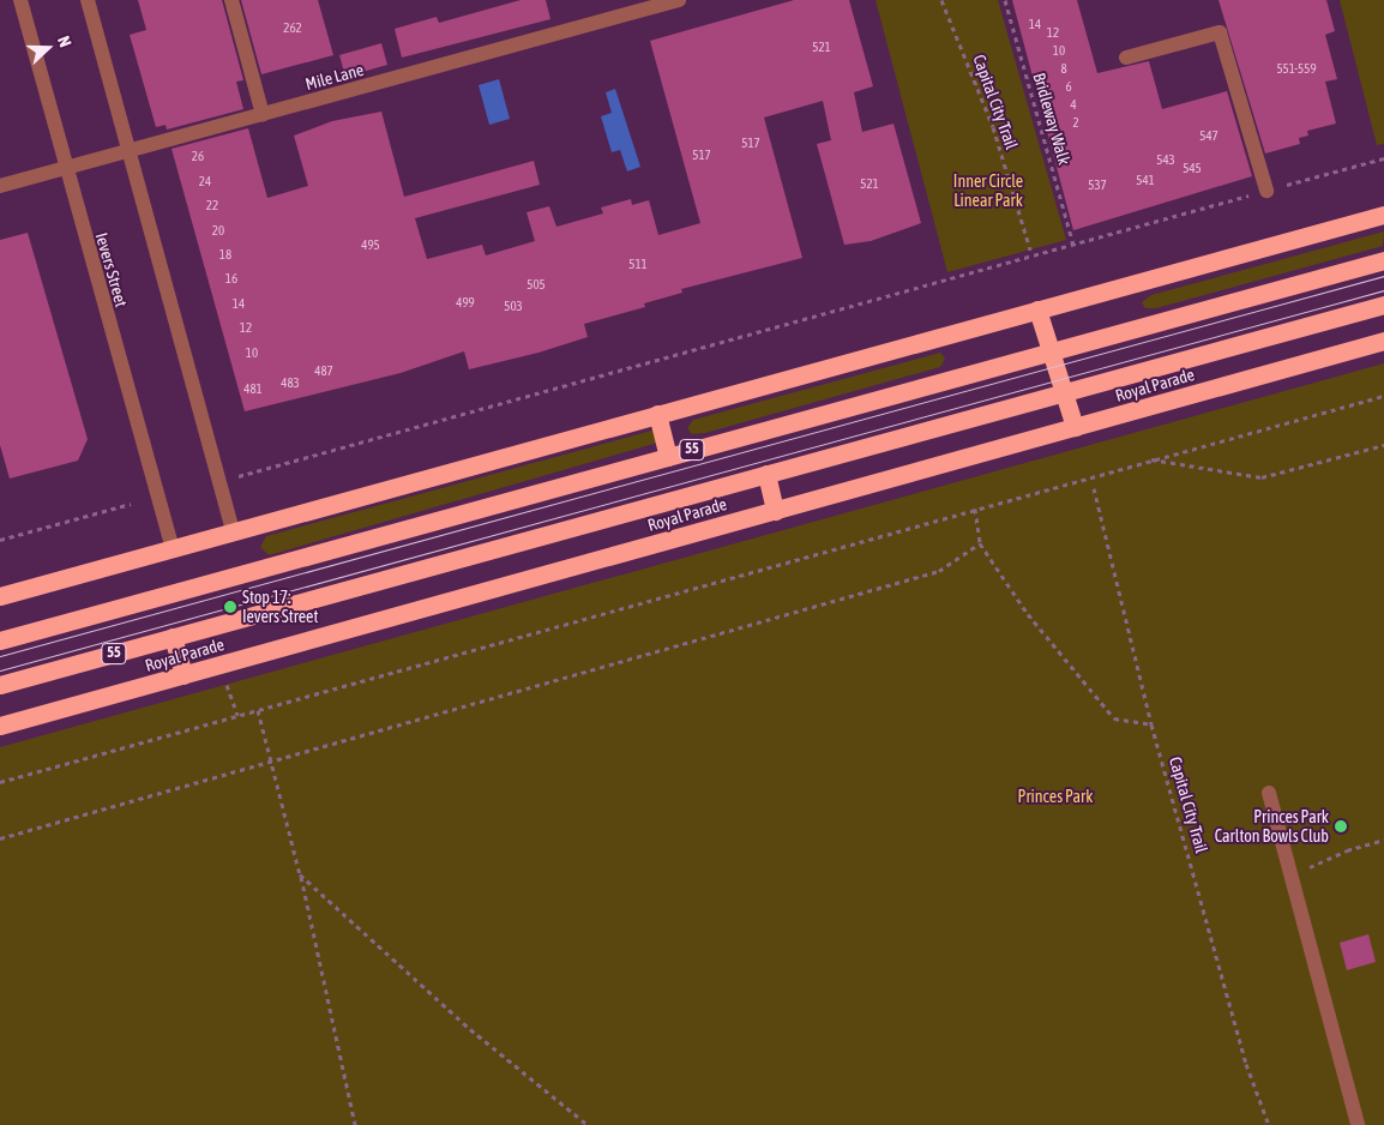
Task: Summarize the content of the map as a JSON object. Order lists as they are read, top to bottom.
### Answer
{
  "streets": {
    "highway": ["Royal Parade", "55"],
    "street": ["Mile Lane", "Ievers Street"],
    "path": ["Capital City Trail", "Bridleway Walk"]
  },
  "crossings": [
    ["Mile Lane", "Ievers Street"]
  ],
  "parks": ["Inner Circle Linear Park", "Princes Park"],
  "places": ["Stop 17: Ievers Street", "Princes Park Carlton Bowls Club"],
  "house_numbers": [
    "14",
    "262",
    "12",
    "521",
    "10",
    "8",
    "551-559",
    "6",
    "4",
    "2",
    "547",
    "517",
    "517",
    "26",
    "543",
    "545",
    "541",
    "24",
    "521",
    "537",
    "22",
    "20",
    "495",
    "18",
    "511",
    "16",
    "505",
    "499",
    "14",
    "503",
    "12",
    "10",
    "487",
    "483",
    "481"
  ],
  "north": "right"
}
